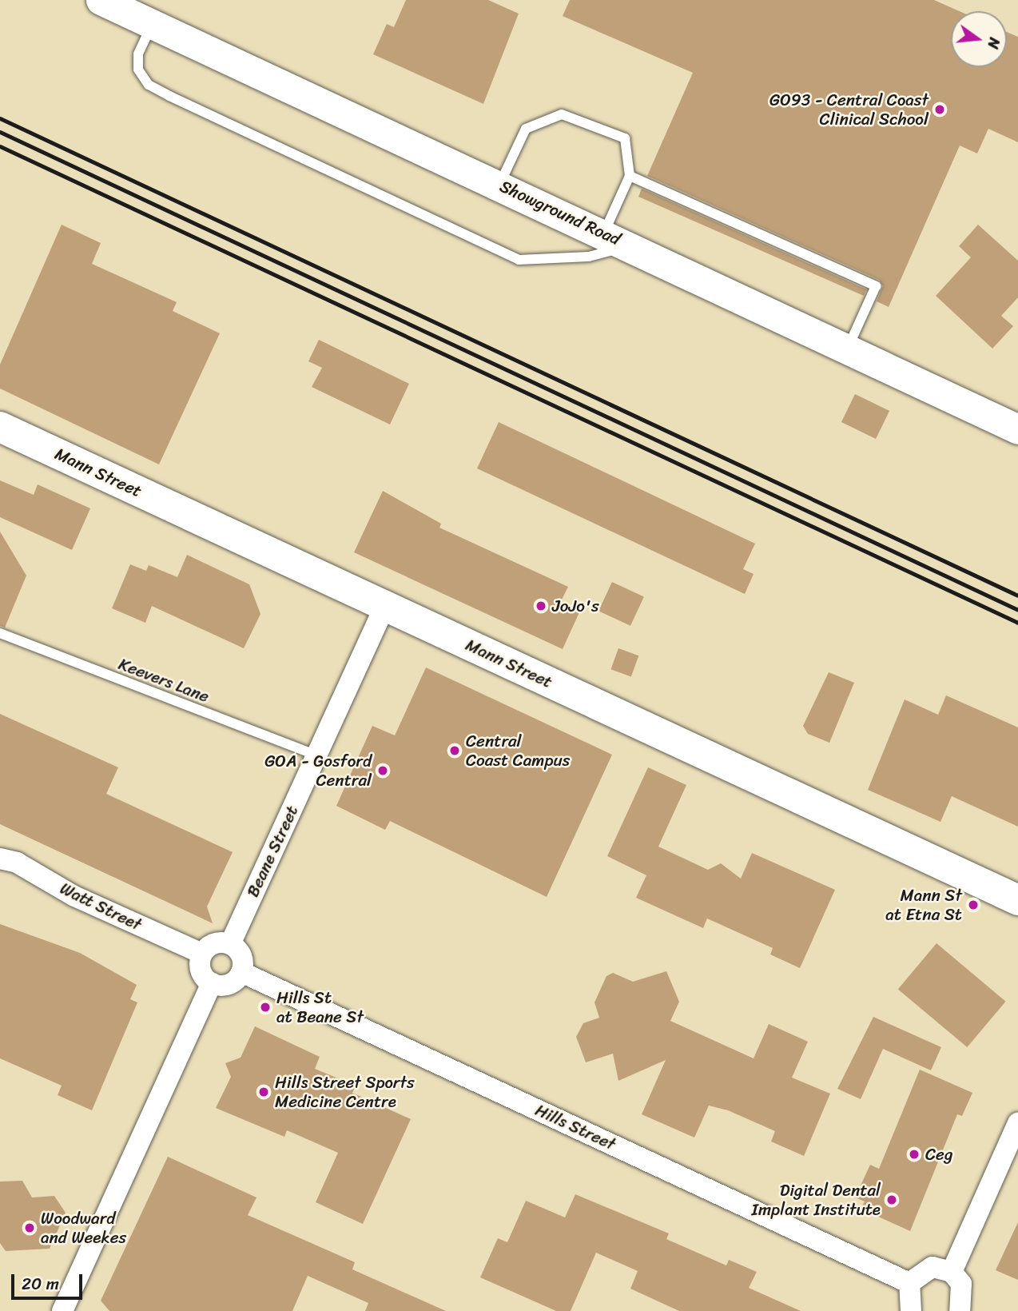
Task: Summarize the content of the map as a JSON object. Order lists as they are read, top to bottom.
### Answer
{
  "streets": {
    "main road": ["Mann Street"],
    "street": [
      "Showground Road",
      "Beane Street",
      "Watt Street",
      "Hills Street"
    ],
    "lane": ["Keevers Lane"]
  },
  "crossings": [
    ["Mann Street", "Beane Street"],
    ["Keevers Lane", "Beane Street"],
    ["Beane Street", "Watt Street"],
    ["Beane Street", "Hills Street"],
    ["Watt Street", "Hills Street"]
  ],
  "places": [
    "GO93 - Central Coast Clinical School",
    "JoJo's",
    "Central Coast Campus",
    "GOA - Gosford Central",
    "Mann St at Etna St",
    "Hills St at Beane St",
    "Hills Street Sports Medicine Centre",
    "Ceg",
    "Digital Dental Implant Institute",
    "Woodward and Weekes"
  ],
  "scale_bar": "20 m",
  "north": "right"
}
